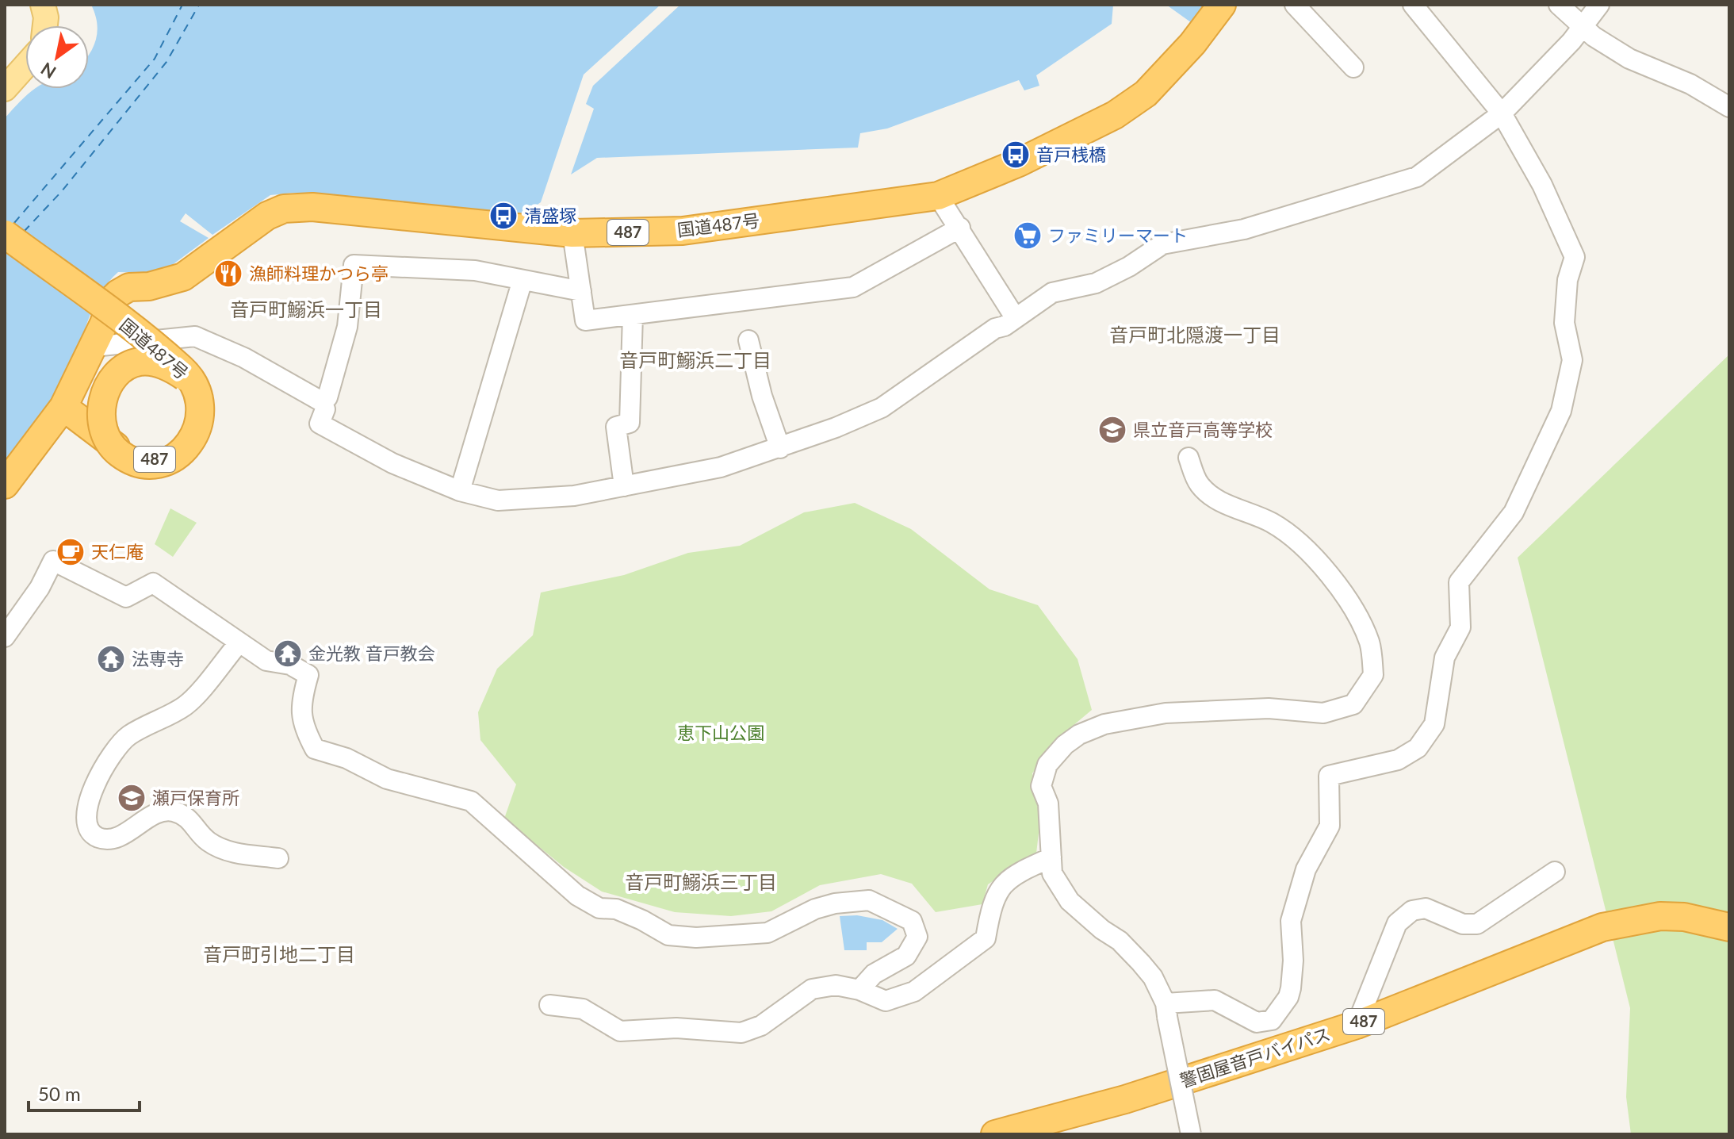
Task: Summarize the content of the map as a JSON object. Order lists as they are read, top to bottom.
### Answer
{
  "streets": {
    "highway": ["国道487号", "487", "警固屋音戸バイパス"]
  },
  "districts": [
    "音戸町鰯浜一丁目",
    "音戸町北隠渡一丁目",
    "音戸町鰯浜二丁目",
    "音戸町鰯浜三丁目",
    "音戸町引地二丁目"
  ],
  "parks": ["恵下山公園"],
  "places": {
    "bus stop": ["音戸桟橋", "清盛塚"],
    "supermarket": ["ファミリーマート"],
    "restaurant": ["漁師料理かつら亭"],
    "school or university": ["県立音戸高等学校", "瀬戸保育所"],
    "cafe": ["天仁庵"],
    "temple": ["金光教 音戸教会", "法専寺"]
  },
  "scale_bar": "50 m",
  "north": "bottom left"
}
